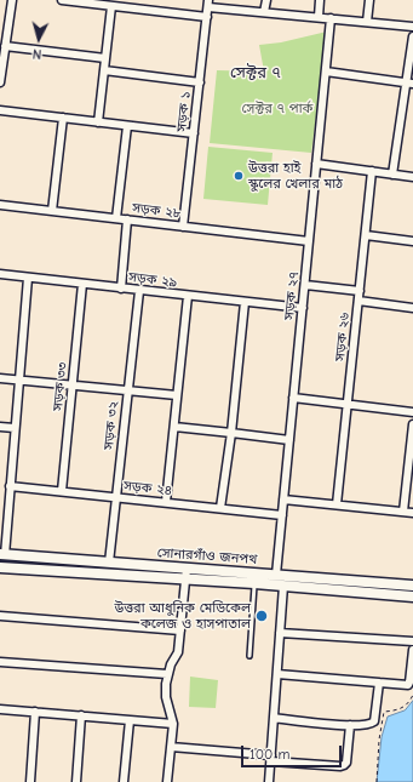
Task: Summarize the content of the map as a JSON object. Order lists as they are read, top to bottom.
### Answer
{
  "streets": {
    "main road": ["সোনারগাঁও জনপথ"],
    "street": [
      "সড়ক ১",
      "সড়ক ২৮",
      "সড়ক ২৯",
      "সড়ক ২৭",
      "সড়ক ২৬",
      "সড়ক ৩৩",
      "সড়ক ৩২",
      "সড়ক ২৪"
    ]
  },
  "crossings": [
    ["সড়ক ১", "সড়ক ২৮"],
    ["সড়ক ২৮", "সড়ক ২৭"],
    ["সড়ক ২৯", "সড়ক ২৭"],
    ["সড়ক ২৯", "সড়ক ৩৩"],
    ["সড়ক ২৯", "সড়ক ৩২"],
    ["সড়ক ২৭", "সড়ক ২৪"],
    ["সড়ক ২৭", "সোনারগাঁও জনপথ"],
    ["সড়ক ৩৩", "সড়ক ২৪"],
    ["সড়ক ৩২", "সড়ক ২৪"],
    ["সড়ক ৩২", "সোনারগাঁও জনপথ"]
  ],
  "districts": ["সেক্টর ৭"],
  "parks": ["সেক্টর ৭ পার্ক"],
  "places": ["উত্তরা হাই স্কুলের খেলার মাঠ", "উত্তরা আধুনিক মেডিকেল কলেজ ও হাসপাতাল"],
  "scale_bar": "100 m",
  "north": "bottom"
}
